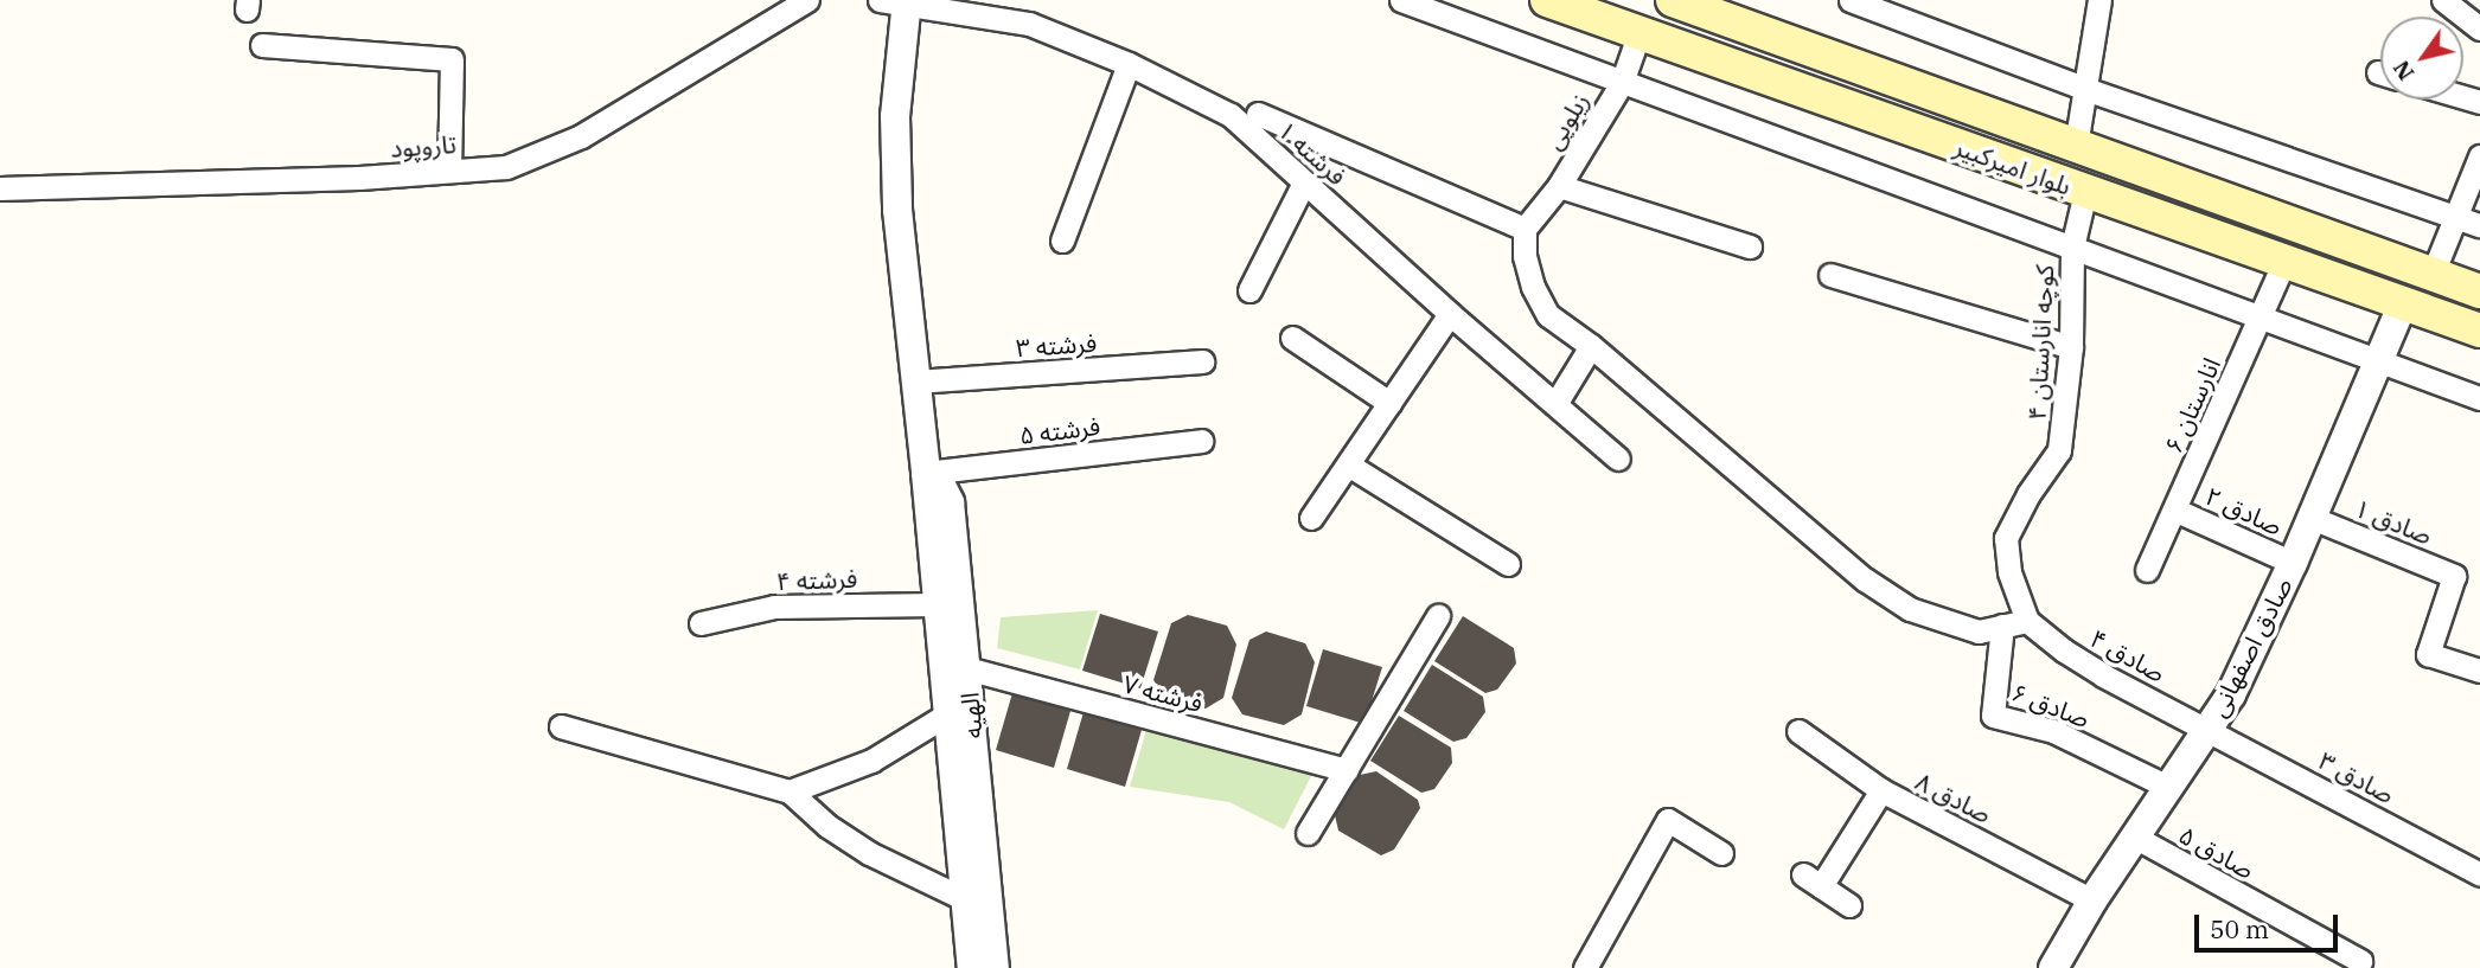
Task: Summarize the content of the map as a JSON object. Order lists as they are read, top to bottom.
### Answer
{
  "streets": {
    "main road": ["بلوار امیرکبیر"],
    "street": [
      "زیلویی",
      "تاروپود",
      "فرشته ۱",
      "کوچه انارستان ۴",
      "فرشته ۳",
      "انارستان ۶",
      "فرشته ۵",
      "صادق ۲",
      "صادق ۱",
      "فرشته ۴",
      "صادق اصفهانی",
      "صادق ۴",
      "فرشته ۷",
      "صادق ۶",
      "الهیه",
      "صادق ۳",
      "صادق ۸",
      "صادق ۵"
    ]
  },
  "crossings": [
    ["زیلویی", "بلوار امیرکبیر"],
    ["فرشته ۱", "الهیه"],
    ["بلوار امیرکبیر", "کوچه انارستان ۴"],
    ["بلوار امیرکبیر", "انارستان ۶"],
    ["بلوار امیرکبیر", "صادق اصفهانی"],
    ["کوچه انارستان ۴", "صادق ۴"],
    ["فرشته ۳", "الهیه"],
    ["انارستان ۶", "صادق ۲"],
    ["فرشته ۵", "الهیه"],
    ["صادق ۲", "صادق اصفهانی"],
    ["صادق ۱", "صادق اصفهانی"],
    ["فرشته ۴", "الهیه"],
    ["صادق اصفهانی", "صادق ۴"],
    ["صادق اصفهانی", "صادق ۶"],
    ["صادق اصفهانی", "صادق ۳"],
    ["صادق اصفهانی", "صادق ۸"],
    ["صادق اصفهانی", "صادق ۵"],
    ["صادق ۴", "صادق ۳"],
    ["فرشته ۷", "الهیه"]
  ],
  "scale_bar": "50 m",
  "north": "bottom left"
}
